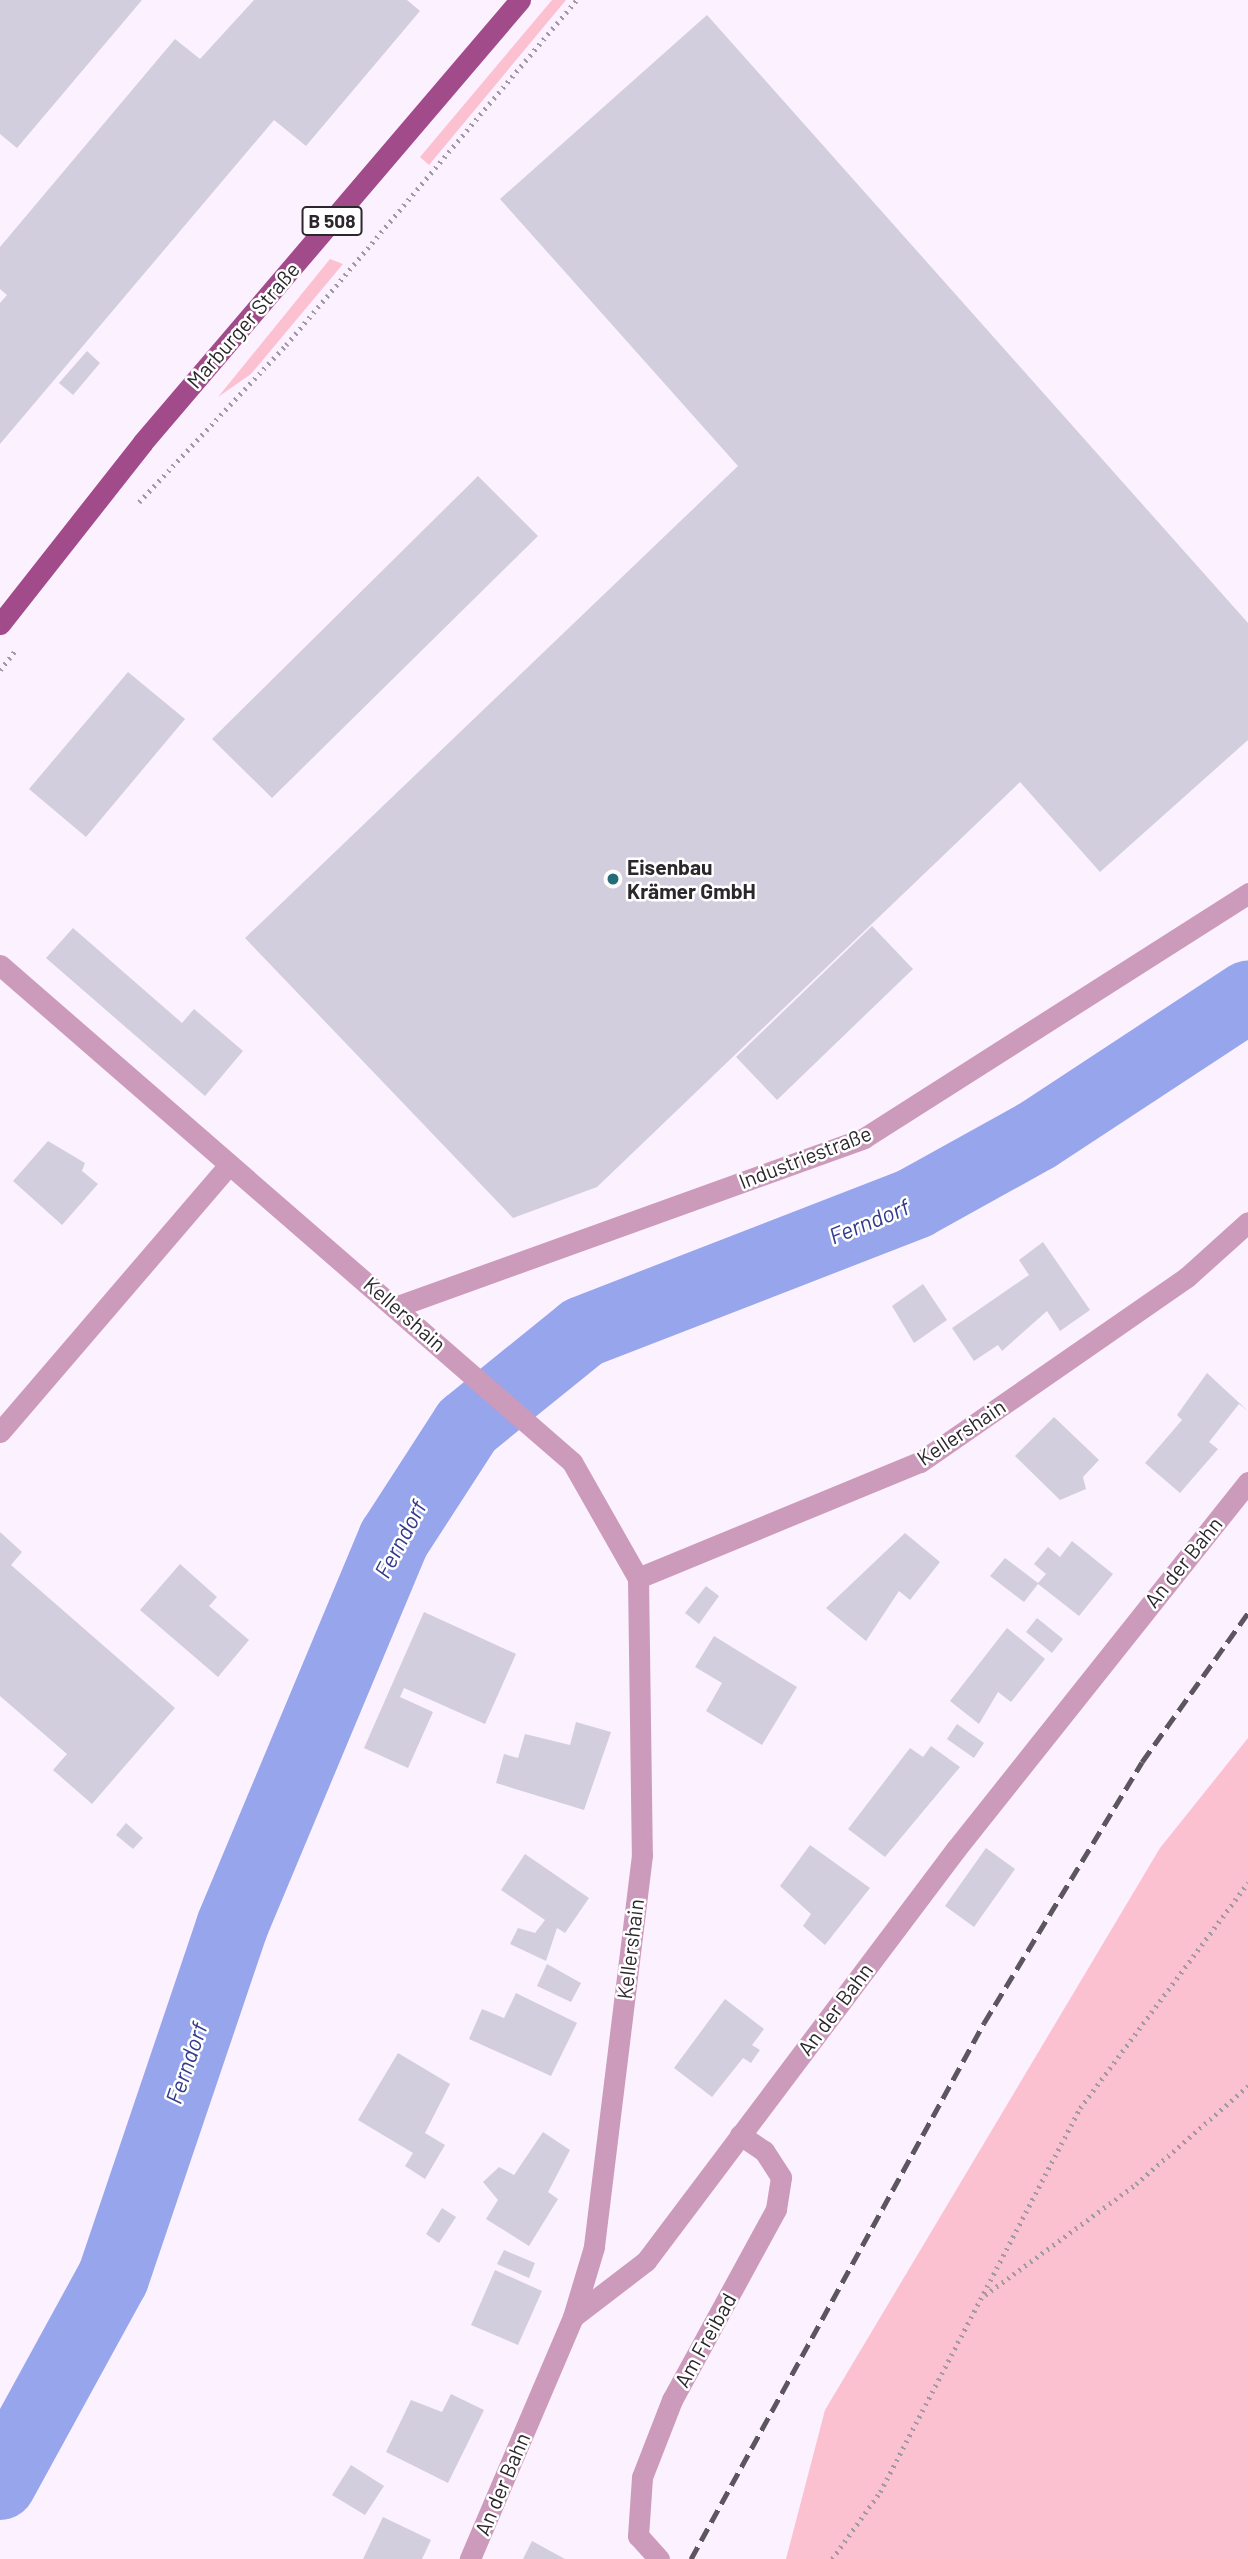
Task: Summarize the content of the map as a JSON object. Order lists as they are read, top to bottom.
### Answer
{
  "streets": {
    "main road": ["B 508", "Marburger Straße"],
    "street": [
      "Industriestraße",
      "Kellershain",
      "An der Bahn",
      "Am Freibad"
    ]
  },
  "crossings": [
    ["Industriestraße", "Kellershain"],
    ["Kellershain", "An der Bahn"],
    ["An der Bahn", "Am Freibad"]
  ],
  "water": ["Ferndorf"],
  "places": ["Eisenbau Krämer GmbH"]
}
